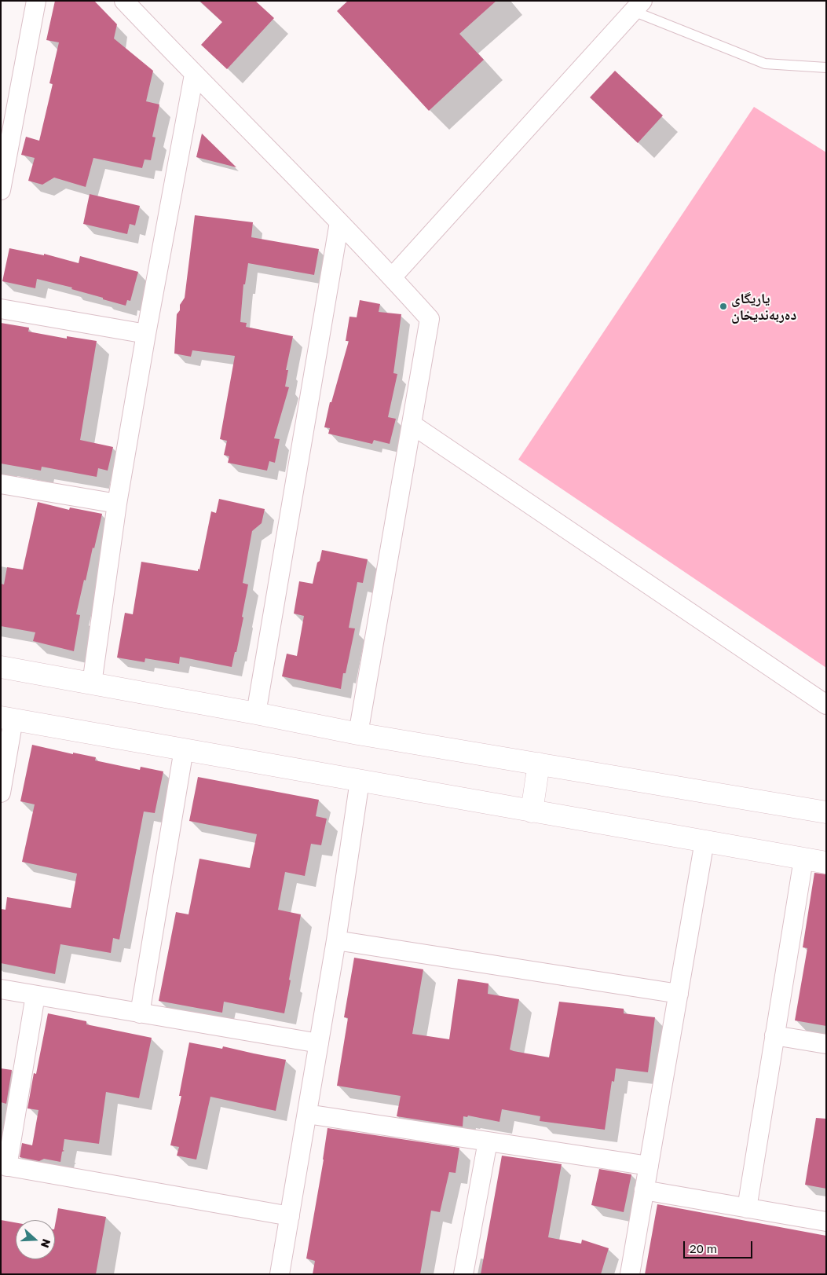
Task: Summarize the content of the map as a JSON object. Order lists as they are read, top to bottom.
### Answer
{
  "places": ["یاریگاى ده‌ربه‌ندیخان"],
  "scale_bar": "20 m",
  "north": "right"
}
